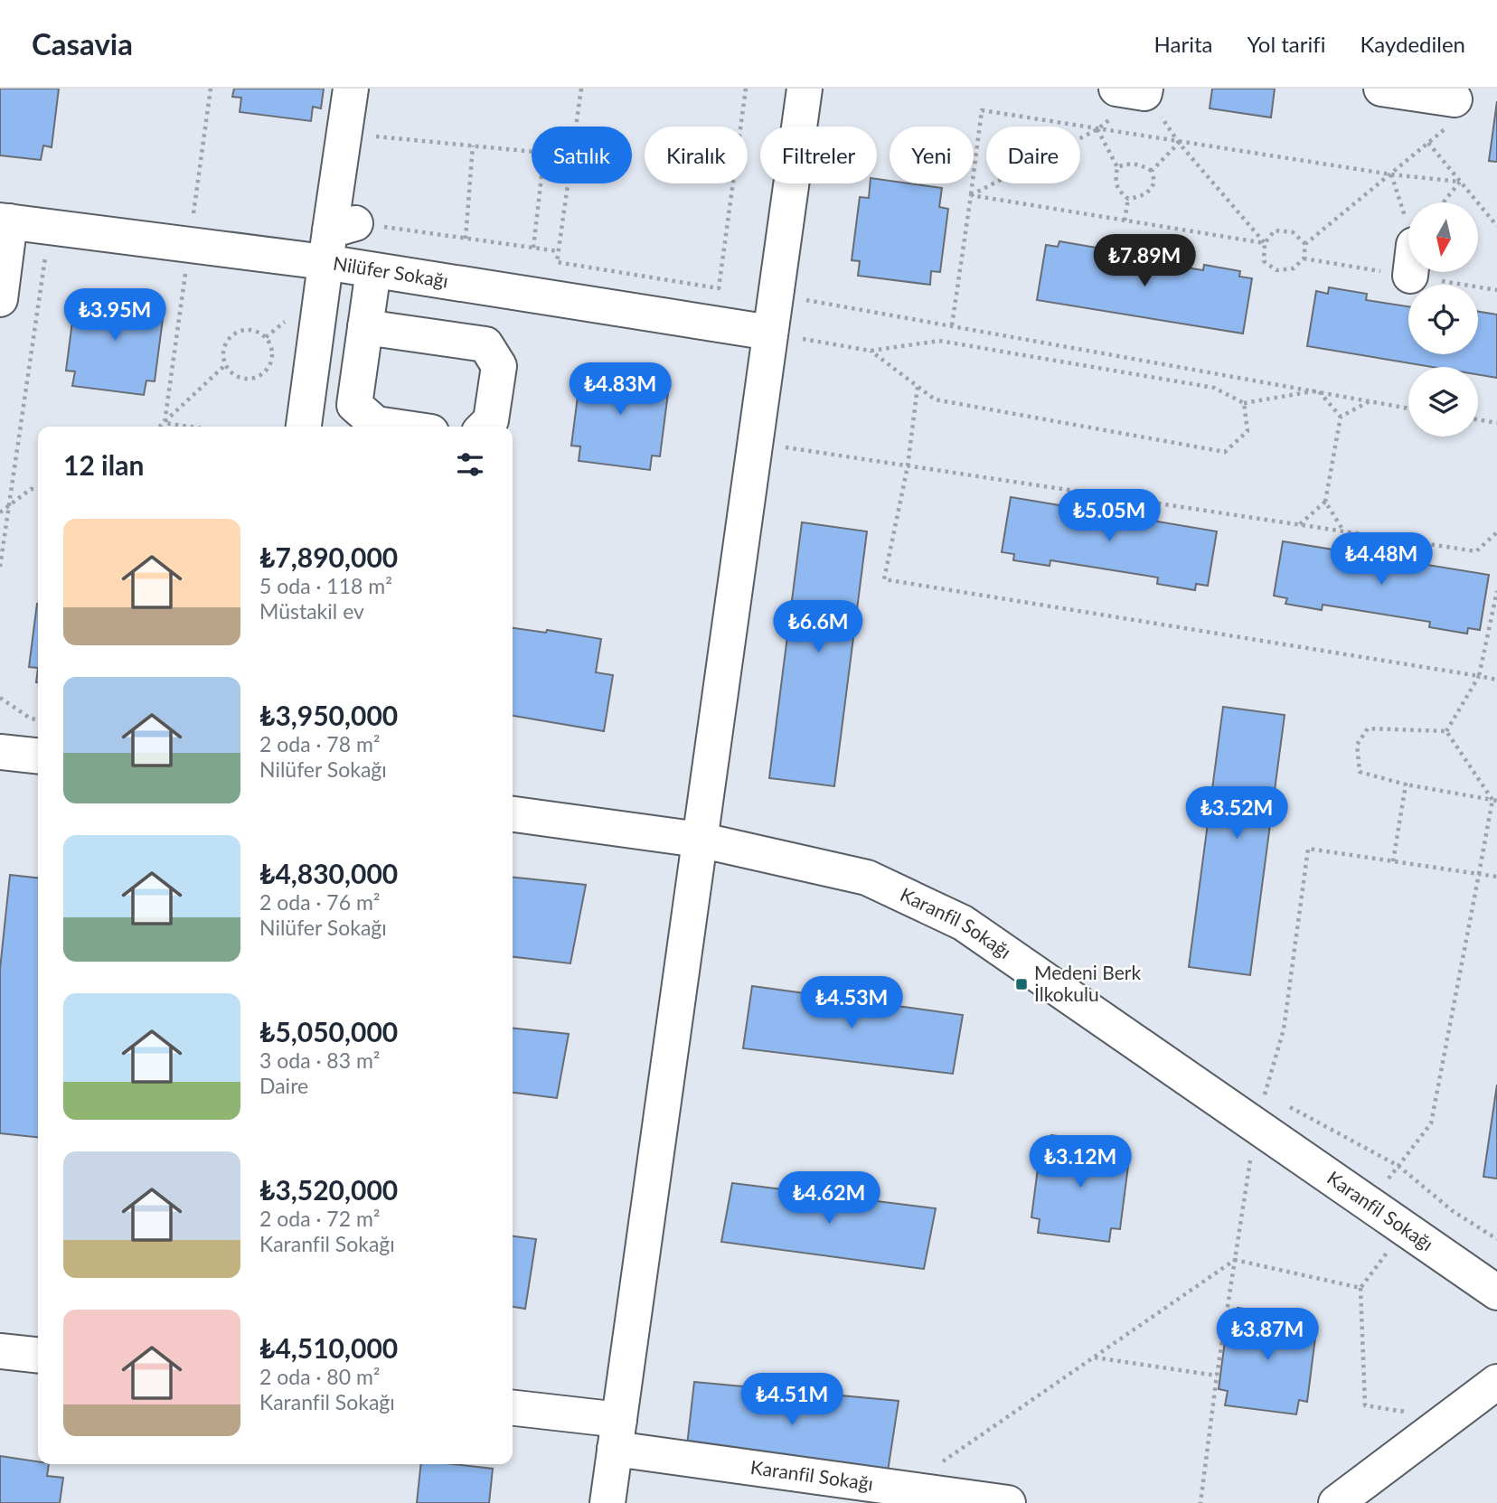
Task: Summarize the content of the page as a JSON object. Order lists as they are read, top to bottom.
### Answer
{
  "streets": {
    "street": ["Nilüfer Sokağı", "Karanfil Sokağı"]
  },
  "places": {
    "transit": ["Medeni Berk İlkokulu"]
  },
  "north": "bottom",
  "page": {
    "header": "Casavia",
    "nav": ["Harita", "Yol tarifi", "Kaydedilen"],
    "chip": [
      "Satılık",
      "Kiralık",
      "Filtreler",
      "Yeni",
      "Daire"
    ],
    "price": [
      "₺7.89M",
      "₺3.95M",
      "₺4.83M",
      "₺5.05M",
      "₺4.48M",
      "₺6.6M",
      "₺3.52M",
      "₺4.53M",
      "₺3.12M",
      "₺4.62M",
      "₺3.87M",
      "₺4.51M"
    ],
    "heading": "12 ilan",
    "list": [
      {
        "name": "₺7,890,000",
        "note": "5 oda · 118 m² · Müstakil ev"
      },
      {
        "name": "₺3,950,000",
        "note": "2 oda · 78 m² · Nilüfer Sokağı"
      },
      {
        "name": "₺4,830,000",
        "note": "2 oda · 76 m² · Nilüfer Sokağı"
      },
      {
        "name": "₺5,050,000",
        "note": "3 oda · 83 m² · Daire"
      },
      {
        "name": "₺3,520,000",
        "note": "2 oda · 72 m² · Karanfil Sokağı"
      },
      {
        "name": "₺4,510,000",
        "note": "2 oda · 80 m² · Karanfil Sokağı"
      }
    ]
  }
}
